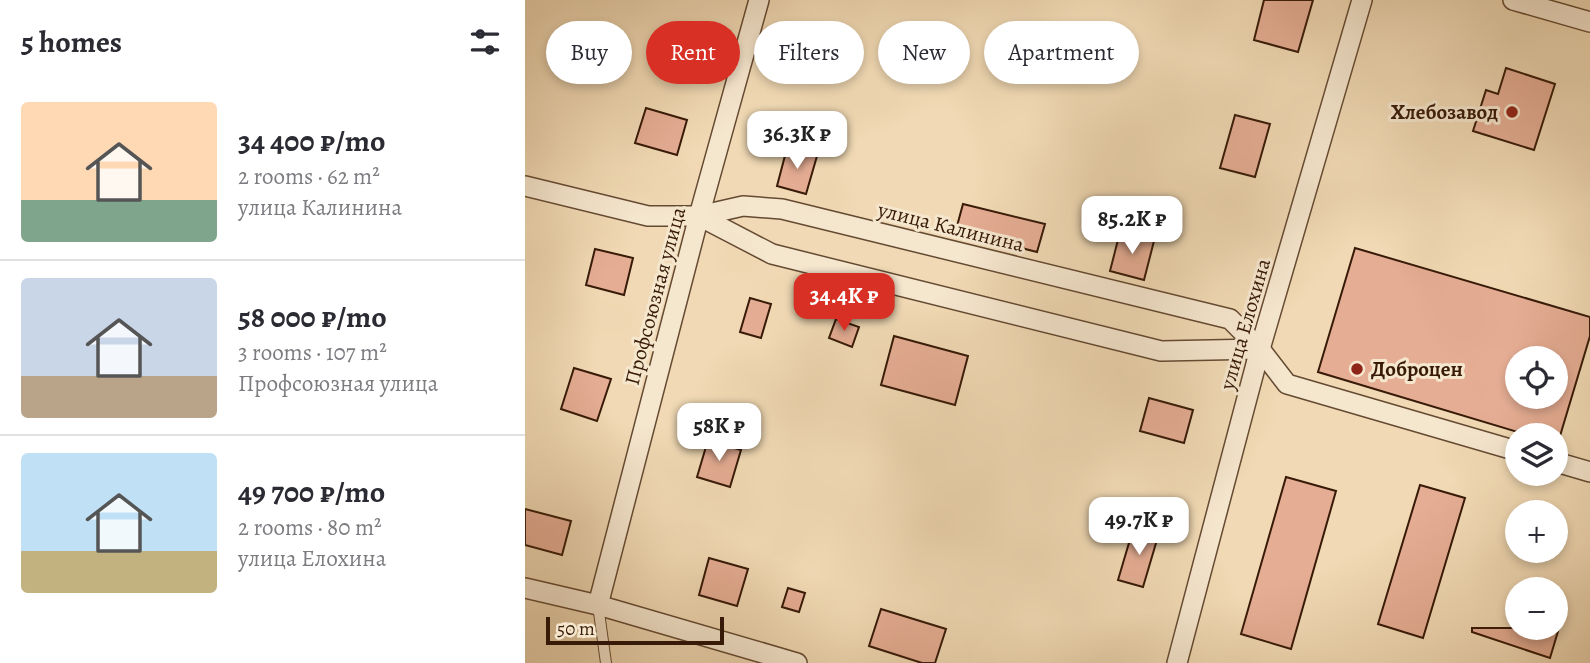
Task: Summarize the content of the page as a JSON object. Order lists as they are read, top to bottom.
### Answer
{
  "streets": {
    "street": ["улица Калинина", "Профсоюзная улица", "улица Елохина"]
  },
  "crossings": [
    ["улица Калинина", "Профсоюзная улица"],
    ["улица Калинина", "улица Елохина"]
  ],
  "places": ["Хлебозавод", "Доброцен"],
  "scale_bar": "50 m",
  "page": {
    "heading": "5 homes",
    "chip": [
      "Buy",
      "Rent",
      "Filters",
      "New",
      "Apartment"
    ],
    "list": [
      {
        "name": "34 400 ₽/mo",
        "note": "2 rooms · 62 m² · улица Калинина"
      },
      {
        "name": "58 000 ₽/mo",
        "note": "3 rooms · 107 m² · Профсоюзная улица"
      },
      {
        "name": "49 700 ₽/mo",
        "note": "2 rooms · 80 m² · улица Елохина"
      }
    ],
    "price": [
      "36.3K ₽",
      "85.2K ₽",
      "34.4K ₽",
      "58K ₽",
      "49.7K ₽"
    ],
    "map_buttons": ["+", "−"],
    "scale": "50 m"
  }
}
